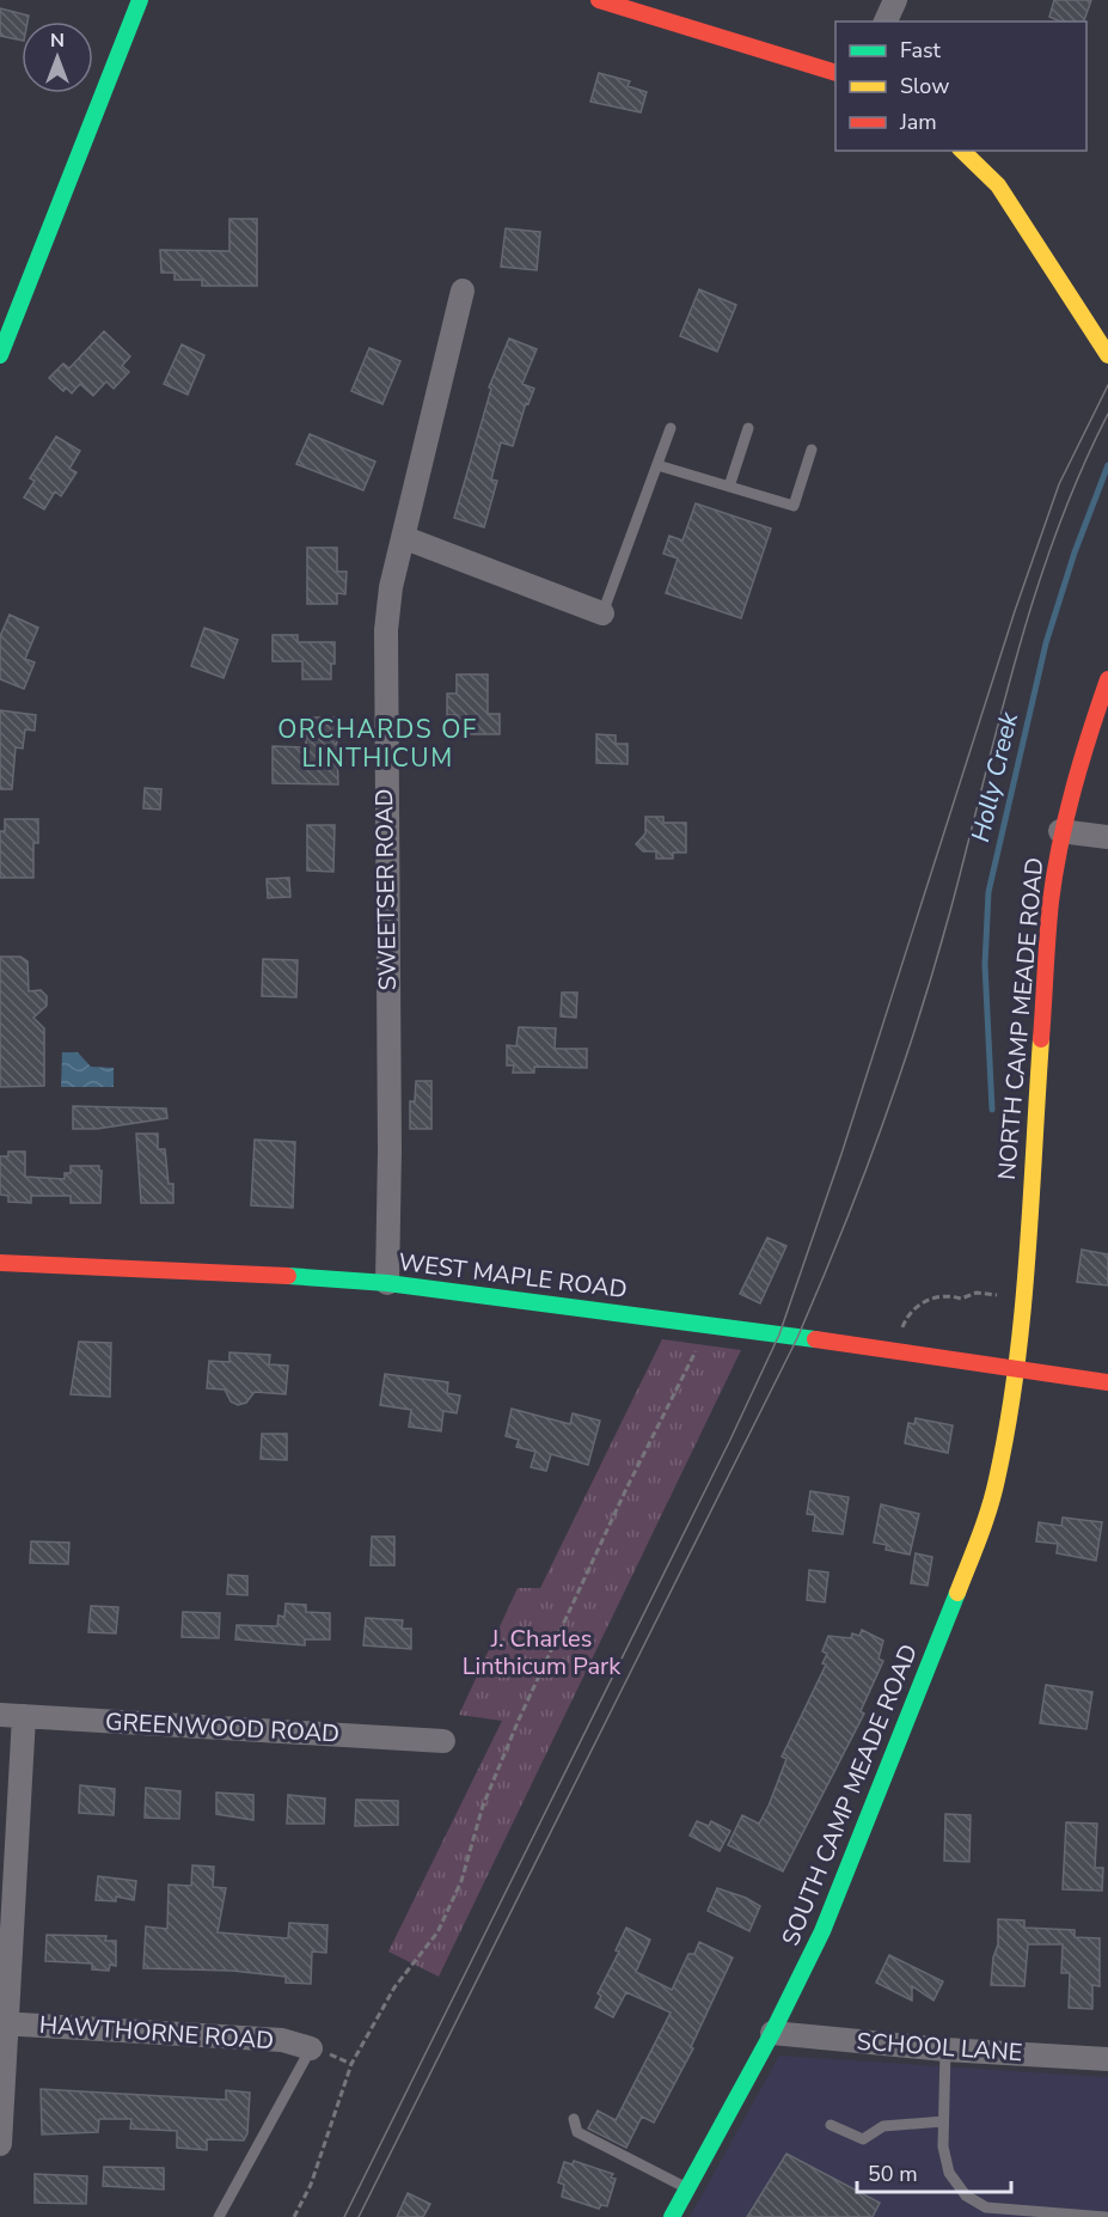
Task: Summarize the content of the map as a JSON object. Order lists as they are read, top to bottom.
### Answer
{
  "streets": {
    "street": [
      "SWEETSER ROAD",
      "NORTH CAMP MEADE ROAD",
      "WEST MAPLE ROAD",
      "GREENWOOD ROAD",
      "SOUTH CAMP MEADE ROAD",
      "HAWTHORNE ROAD",
      "SCHOOL LANE"
    ]
  },
  "crossings": [
    ["SWEETSER ROAD", "WEST MAPLE ROAD"],
    ["NORTH CAMP MEADE ROAD", "WEST MAPLE ROAD"],
    ["NORTH CAMP MEADE ROAD", "SOUTH CAMP MEADE ROAD"],
    ["WEST MAPLE ROAD", "SOUTH CAMP MEADE ROAD"],
    ["SOUTH CAMP MEADE ROAD", "SCHOOL LANE"]
  ],
  "districts": ["ORCHARDS OF LINTHICUM"],
  "water": ["Holly Creek"],
  "parks": ["J. Charles Linthicum Park"],
  "legend": ["Fast", "Slow", "Jam"],
  "scale_bar": "50 m",
  "north": "top"
}
